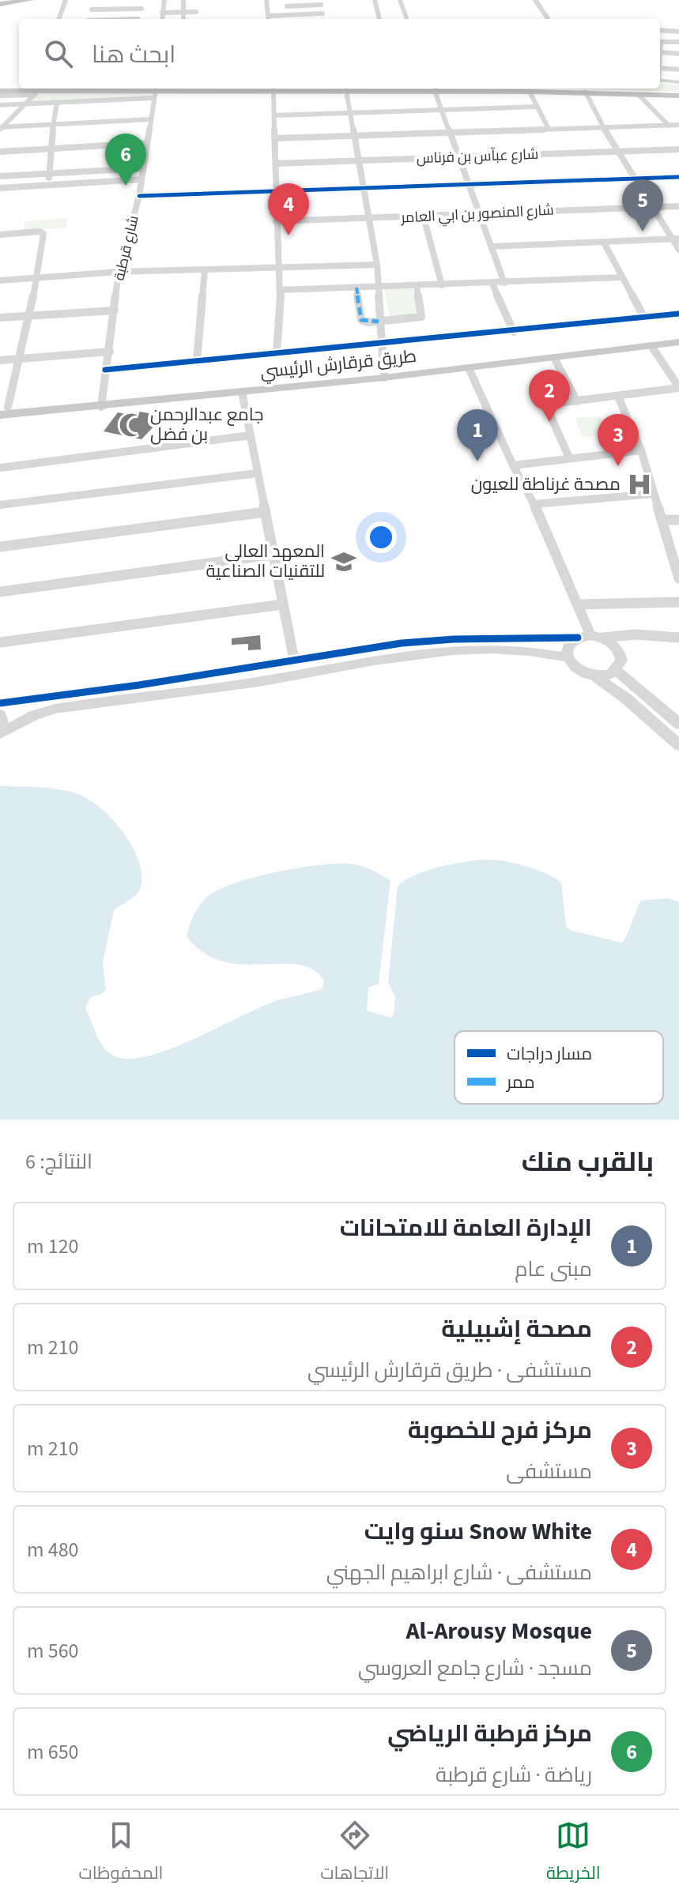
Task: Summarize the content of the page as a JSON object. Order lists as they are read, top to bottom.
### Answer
{
  "streets": {
    "main road": ["طريق قرقارش الرئيسي"],
    "street": ["شارع عباّس بن فرناس", "شارع المنصور بن ابي العامر", "شارع قرطبة"]
  },
  "crossings": [
    ["شارع قرطبة", "طريق قرقارش الرئيسي"]
  ],
  "places": {
    "mosque": ["جامع عبدالرحمن بن فضل"],
    "hospital": ["مصحة غرناطة للعيون"],
    "school or university": ["المعهد العالي للتقنيات الصناعية"]
  },
  "legend": ["مسار دراجات", "ممر"],
  "page": {
    "search": "ابحث هنا",
    "pins": [
      "6",
      "5",
      "4",
      "2",
      "1",
      "3"
    ],
    "heading": ["بالقرب منك", "النتائج: 6"],
    "list": [
      {
        "mark": "1",
        "name": "الإدارة العامة للامتحانات",
        "note": "مبنى عام",
        "value": "120 m"
      },
      {
        "mark": "2",
        "name": "مصحة إشبيلية",
        "note": "مستشفى · طريق قرقارش الرئيسي",
        "value": "210 m"
      },
      {
        "mark": "3",
        "name": "مركز فرح للخصوبة",
        "note": "مستشفى",
        "value": "210 m"
      },
      {
        "mark": "4",
        "name": "Snow White سنو وايت",
        "note": "مستشفى · شارع ابراهيم الجهني",
        "value": "480 m"
      },
      {
        "mark": "5",
        "name": "Al-Arousy Mosque",
        "note": "مسجد · شارع جامع العروسي",
        "value": "560 m"
      },
      {
        "mark": "6",
        "name": "مركز قرطبة الرياضي",
        "note": "رياضة · شارع قرطبة",
        "value": "650 m"
      }
    ],
    "nav": ["الخريطة", "الاتجاهات", "المحفوظات"]
  }
}
